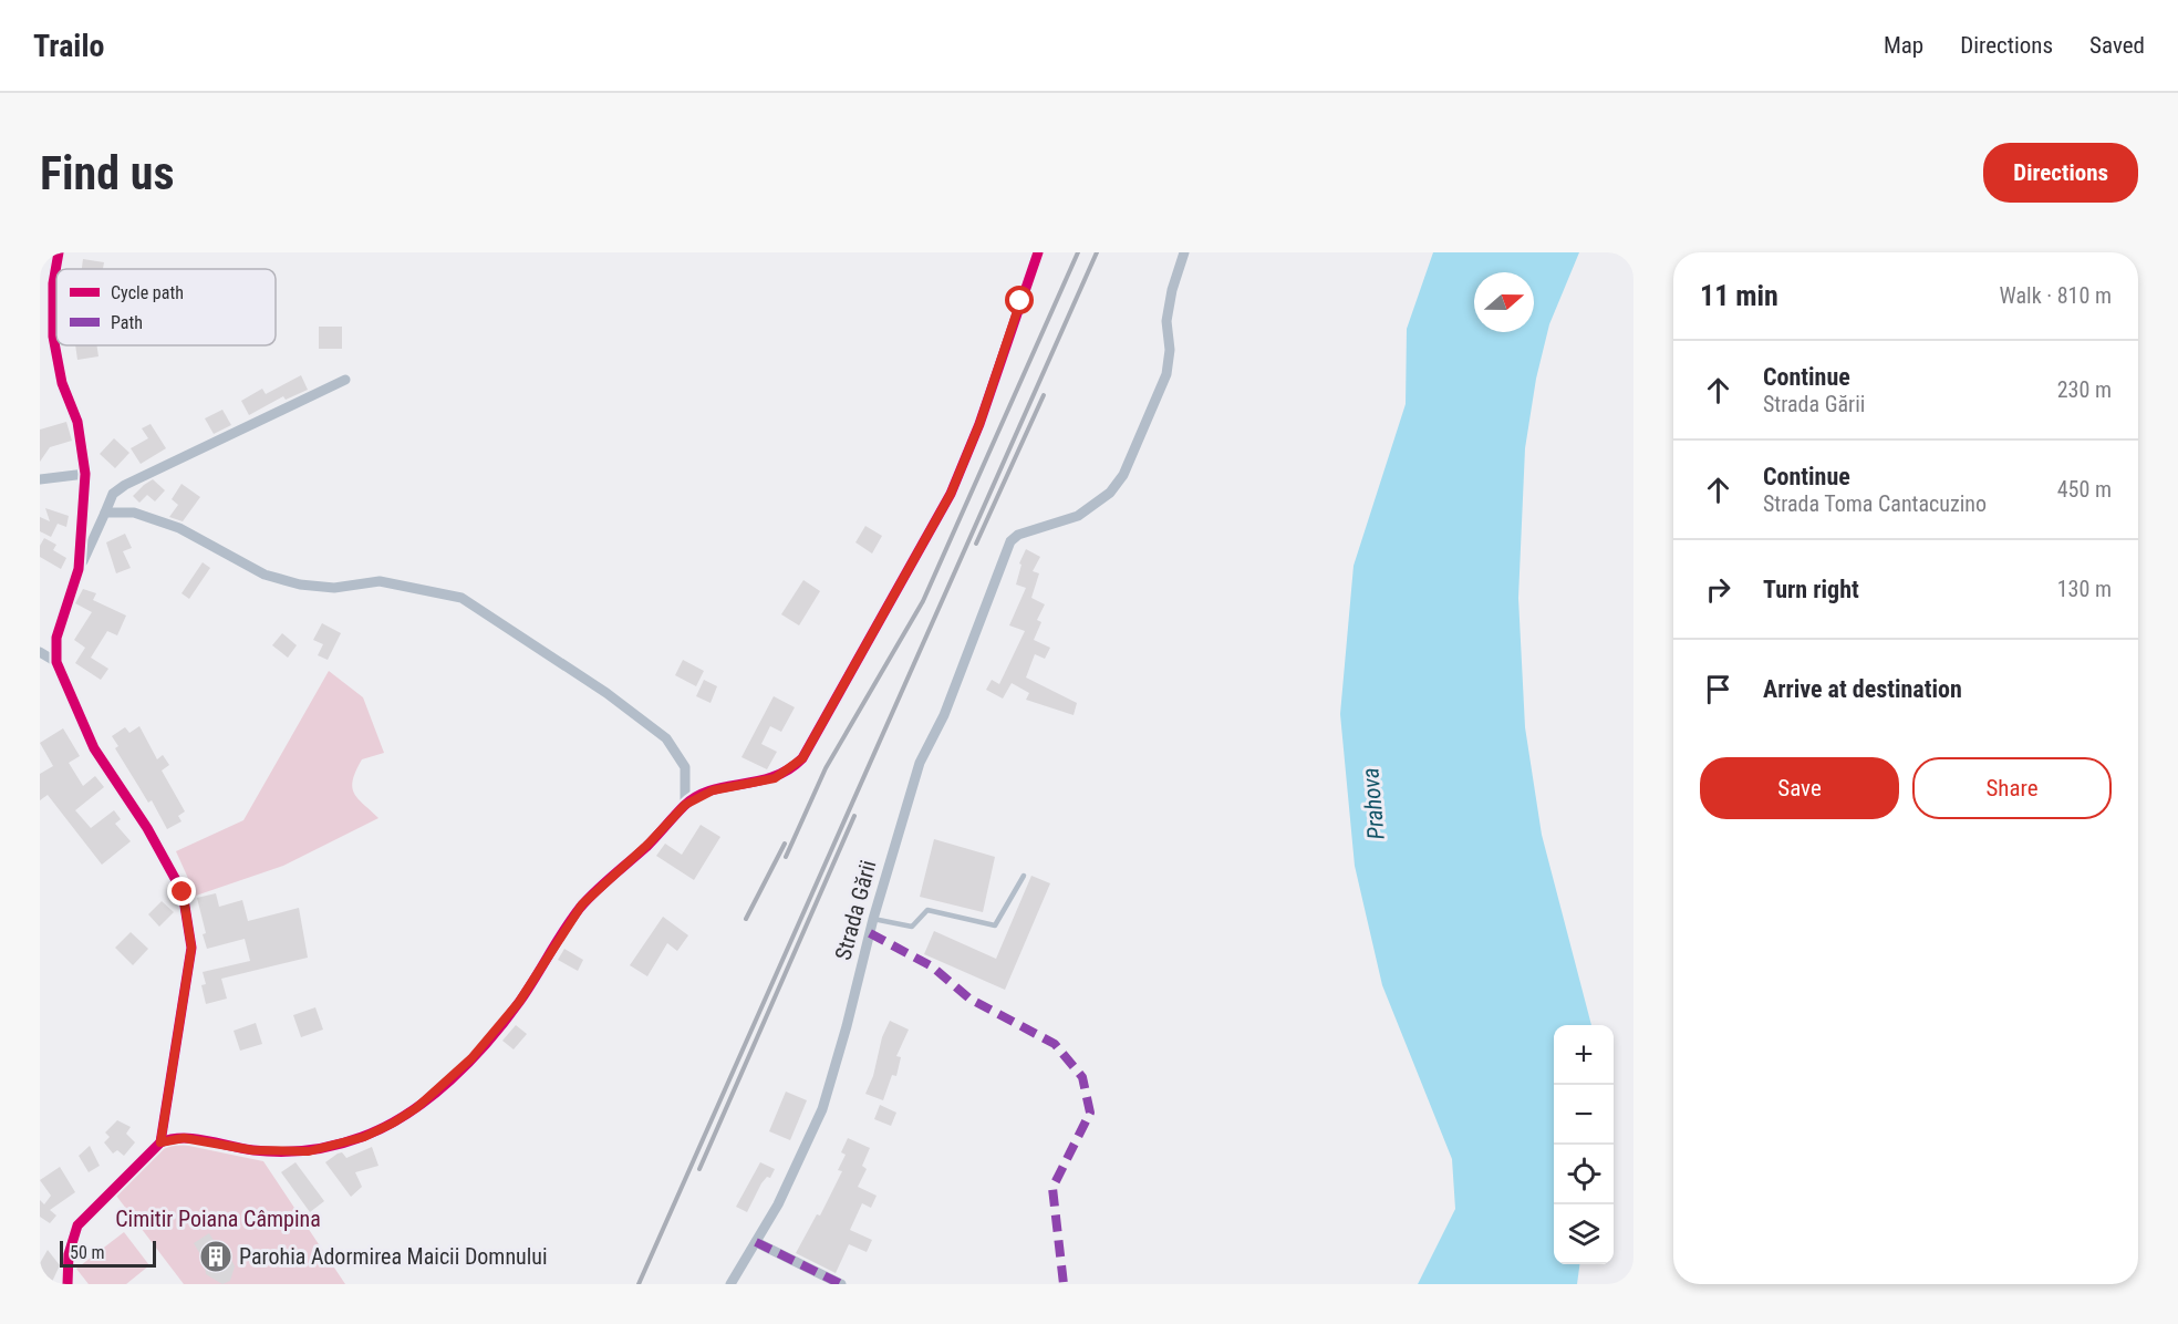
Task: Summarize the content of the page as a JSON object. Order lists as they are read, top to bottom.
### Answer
{
  "streets": {
    "street": ["Strada Gării"]
  },
  "water": ["Prahova"],
  "parks": ["Cimitir Poiana Câmpina"],
  "places": {
    "building": ["Parohia Adormirea Maicii Domnului"]
  },
  "legend": ["Cycle path", "Path"],
  "scale_bar": "50 m",
  "north": "right",
  "page": {
    "header": "Trailo",
    "nav": ["Map", "Directions", "Saved"],
    "buttons": [
      "Directions",
      ["Save", "Share"]
    ],
    "title": "Find us",
    "heading": ["11 min", "Walk · 810 m"],
    "list": [
      ["Continue", "Strada Gării", "230 m"],
      ["Continue", "Strada Toma Cantacuzino", "450 m"],
      ["Turn right", "130 m"],
      "Arrive at destination"
    ],
    "map_buttons": ["+", "−"],
    "scale": "50 m"
  }
}
